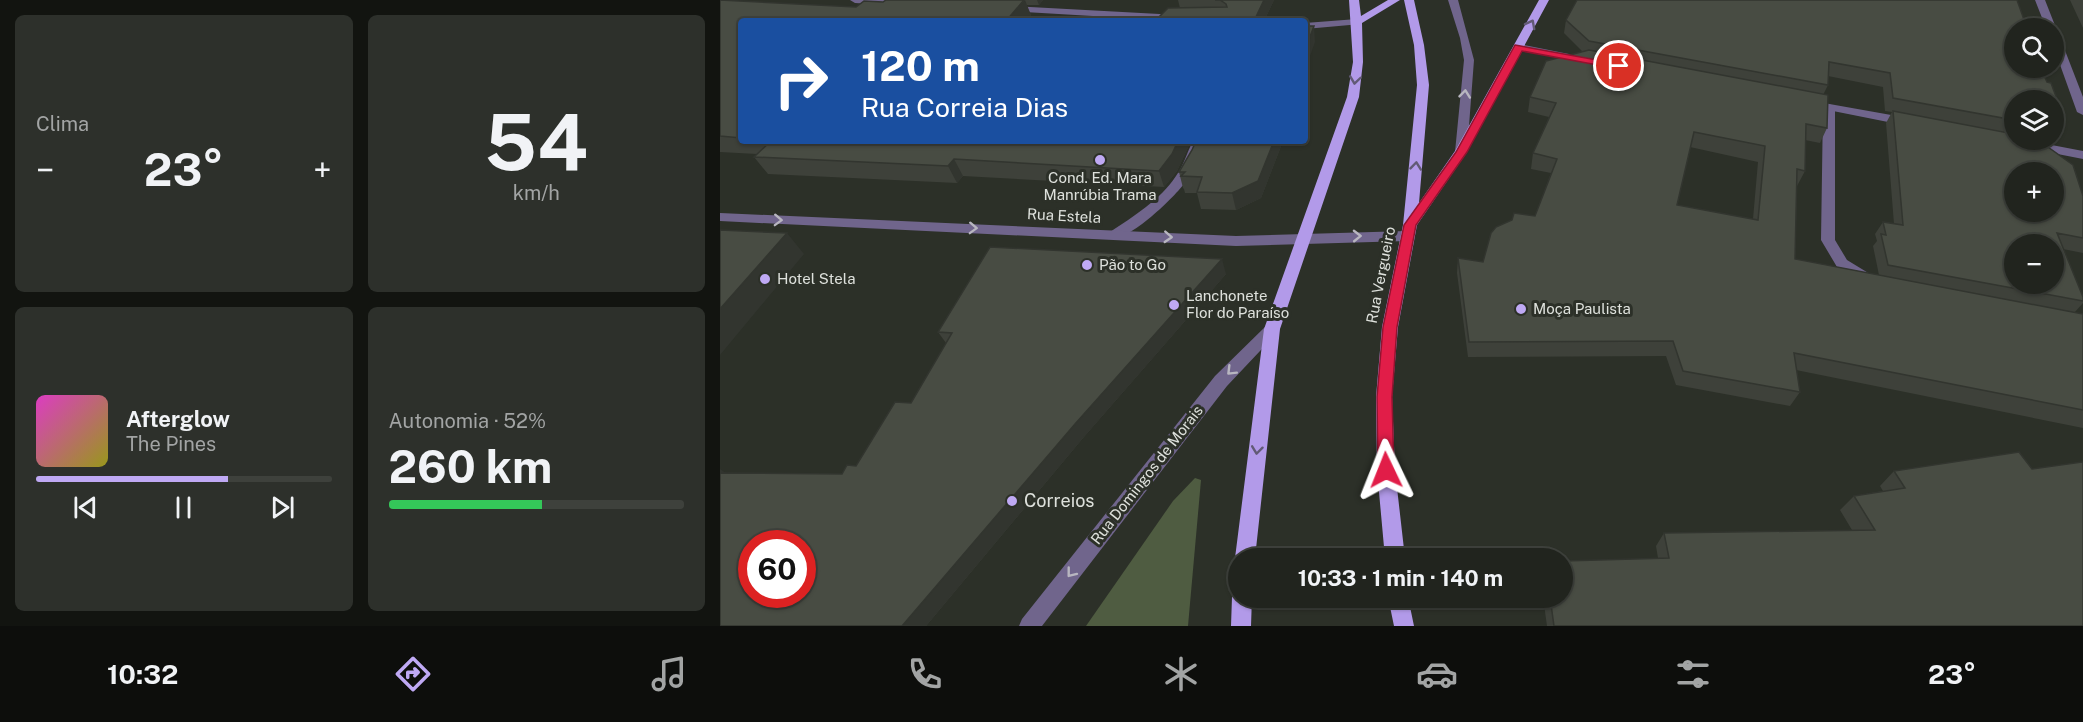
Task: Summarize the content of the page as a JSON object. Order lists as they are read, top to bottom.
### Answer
{
  "streets": {
    "main road": ["Rua Vergueiro"],
    "street": ["Rua Estela", "Rua Domingos de Morais"]
  },
  "crossings": [
    ["Rua Estela", "Rua Vergueiro"]
  ],
  "one_way": ["Rua Estela", "Rua Domingos de Morais"],
  "places": [
    "Cond. Ed. Mara Manrúbia Trama",
    "Pão to Go",
    "Hotel Stela",
    "Lanchonete Flor do Paraíso",
    "Moça Paulista",
    "Correios"
  ],
  "page": {
    "tile": [
      "Clima",
      ["54", "km/h"],
      ["Autonomia · 52%", "260 km"]
    ],
    "map_buttons": ["+", "−"],
    "turn": ["120 m", "Rua Correia Dias"],
    "heat": ["−", "23°", "+"],
    "song": ["Afterglow", "The Pines"],
    "limit": "60",
    "trip": "10:33 · 1 min · 140 m",
    "tabs": ["10:32", "23°"]
  }
}
